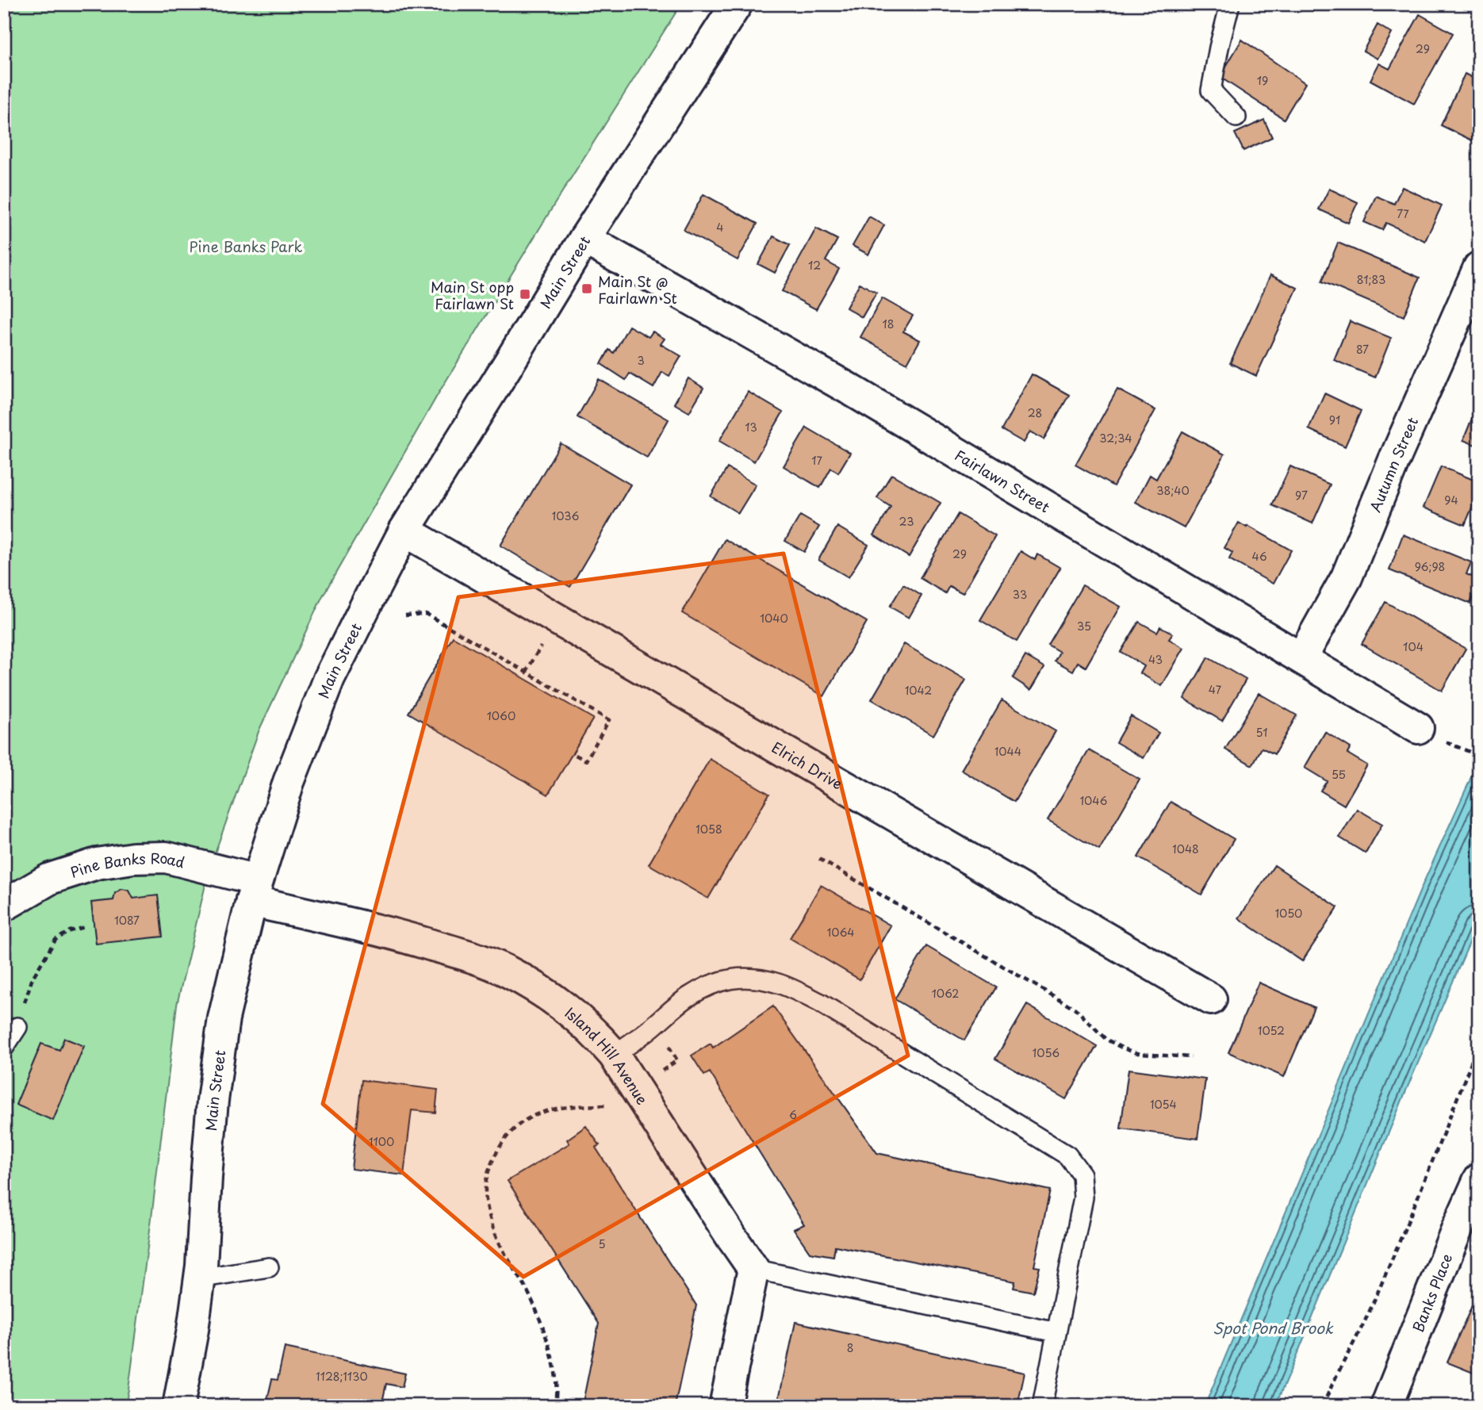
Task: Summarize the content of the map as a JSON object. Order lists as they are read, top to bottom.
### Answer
{
  "streets": {
    "street": [
      "Main Street",
      "Autumn Street",
      "Fairlawn Street",
      "Elrich Drive",
      "Pine Banks Road",
      "Island Hill Avenue",
      "Banks Place"
    ]
  },
  "crossings": [
    ["Main Street", "Fairlawn Street"],
    ["Main Street", "Elrich Drive"],
    ["Main Street", "Pine Banks Road"],
    ["Main Street", "Island Hill Avenue"],
    ["Autumn Street", "Fairlawn Street"],
    ["Pine Banks Road", "Island Hill Avenue"]
  ],
  "water": ["Spot Pond Brook"],
  "parks": ["Pine Banks Park"],
  "places": {
    "transit": ["Main St @ Fairlawn St", "Main St opp Fairlawn St"]
  },
  "house_numbers": [
    "29",
    "19",
    "77",
    "4",
    "12",
    "81;83",
    "18",
    "87",
    "3",
    "28",
    "91",
    "13",
    "32;34",
    "17",
    "38;40",
    "97",
    "94",
    "1036",
    "23",
    "29",
    "46",
    "96;98",
    "33",
    "1040",
    "35",
    "104",
    "43",
    "47",
    "1042",
    "1060",
    "51",
    "1044",
    "55",
    "1046",
    "1058",
    "1048",
    "1050",
    "1087",
    "1064",
    "1062",
    "1052",
    "1056",
    "1054",
    "6",
    "1100",
    "5",
    "8",
    "1128;1130"
  ]
}
